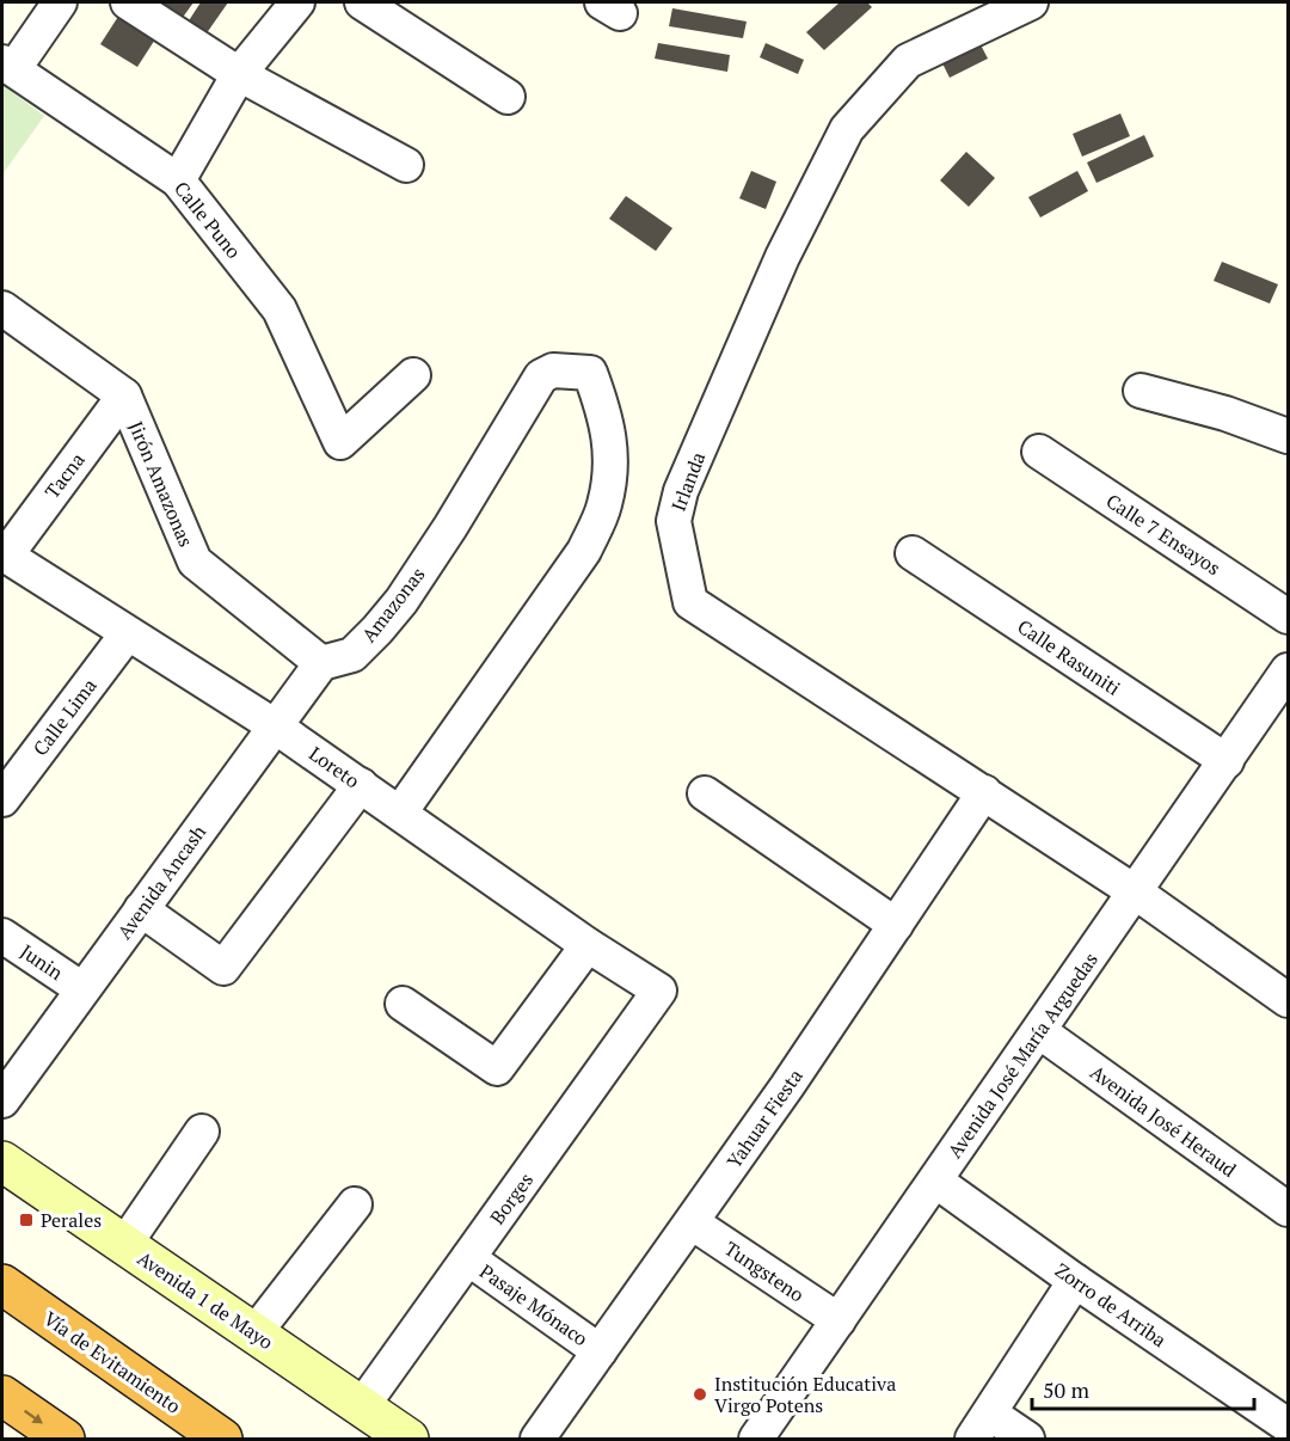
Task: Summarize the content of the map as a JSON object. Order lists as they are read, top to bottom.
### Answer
{
  "streets": {
    "highway": ["Vía de Evitamiento"],
    "street": [
      "Calle Puno",
      "Tacna",
      "Irlanda",
      "Jirón Amazonas",
      "Calle 7 Ensayos",
      "Amazonas",
      "Calle Rasuniti",
      "Calle Lima",
      "Loreto",
      "Avenida Ancash",
      "Junin",
      "Avenida José María Arguedas",
      "Yahuar Fiesta",
      "Avenida José Heraud",
      "Borges",
      "Tungsteno",
      "Avenida 1 de Mayo",
      "Pasaje Mónaco",
      "Zorro de Arriba"
    ]
  },
  "crossings": [
    ["Tacna", "Jirón Amazonas"],
    ["Tacna", "Loreto"],
    ["Irlanda", "Avenida José María Arguedas"],
    ["Irlanda", "Yahuar Fiesta"],
    ["Jirón Amazonas", "Amazonas"],
    ["Jirón Amazonas", "Avenida Ancash"],
    ["Amazonas", "Loreto"],
    ["Amazonas", "Avenida Ancash"],
    ["Calle Rasuniti", "Avenida José María Arguedas"],
    ["Calle Lima", "Loreto"],
    ["Loreto", "Avenida Ancash"],
    ["Loreto", "Borges"],
    ["Avenida Ancash", "Junin"],
    ["Avenida José María Arguedas", "Avenida José Heraud"],
    ["Avenida José María Arguedas", "Tungsteno"],
    ["Avenida José María Arguedas", "Zorro de Arriba"],
    ["Yahuar Fiesta", "Tungsteno"],
    ["Yahuar Fiesta", "Pasaje Mónaco"],
    ["Borges", "Avenida 1 de Mayo"],
    ["Borges", "Pasaje Mónaco"]
  ],
  "places": {
    "transit": ["Perales"],
    "other": ["Institución Educativa Virgo Potens"]
  },
  "scale_bar": "50 m"
}
